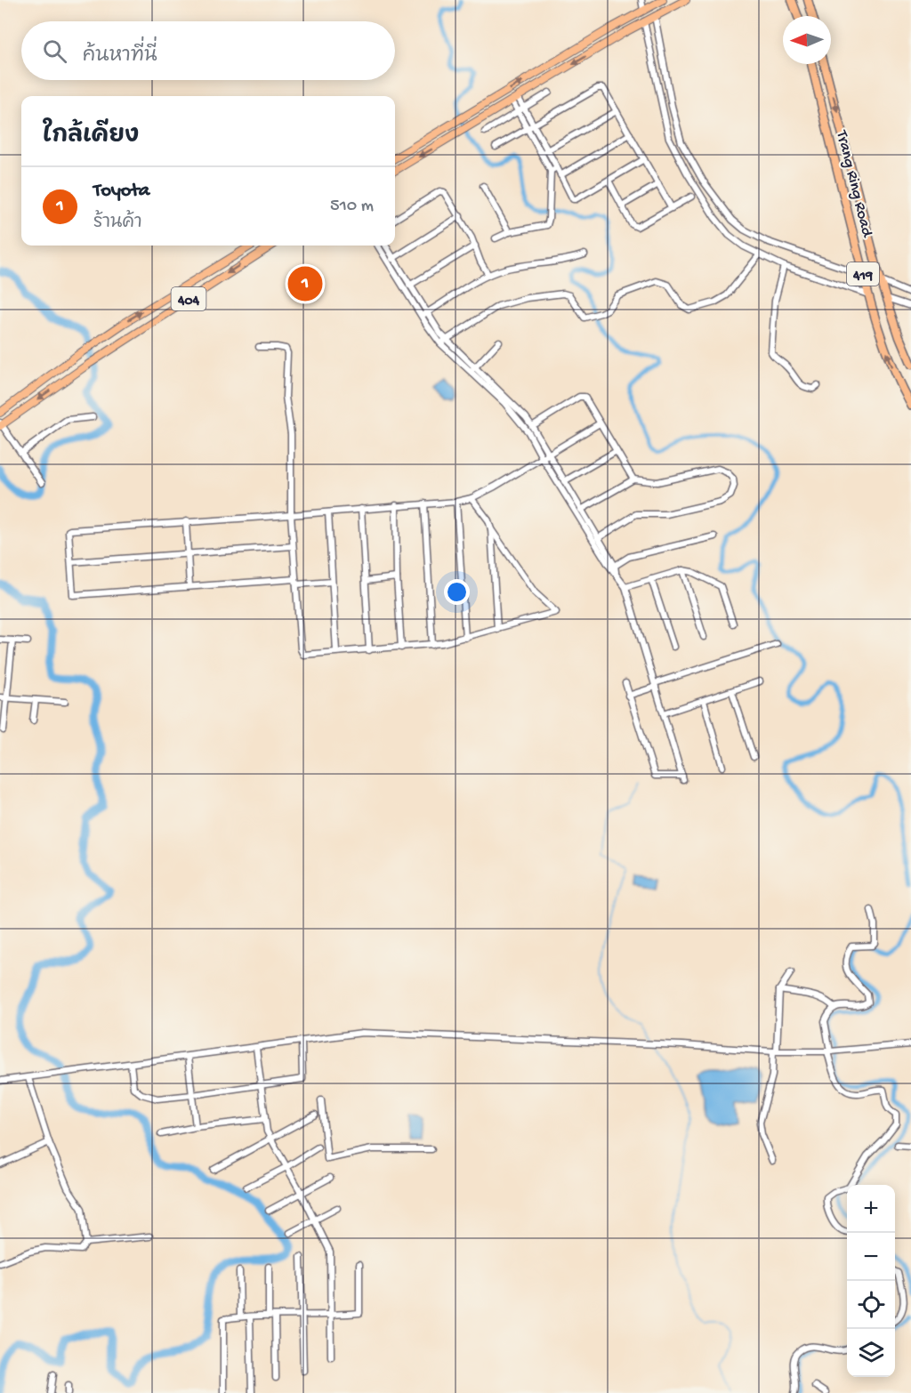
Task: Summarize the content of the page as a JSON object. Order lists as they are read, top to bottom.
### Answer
{
  "streets": {
    "highway": ["Trang Ring Road", "419"],
    "main road": ["404"]
  },
  "north": "left",
  "page": {
    "search": "ค้นหาที่นี่",
    "heading": "ใกล้เคียง",
    "list": [
      {
        "mark": "1",
        "name": "Toyota",
        "note": "ร้านค้า",
        "value": "510 m"
      }
    ],
    "pins": "1",
    "map_buttons": ["+", "−"]
  }
}
